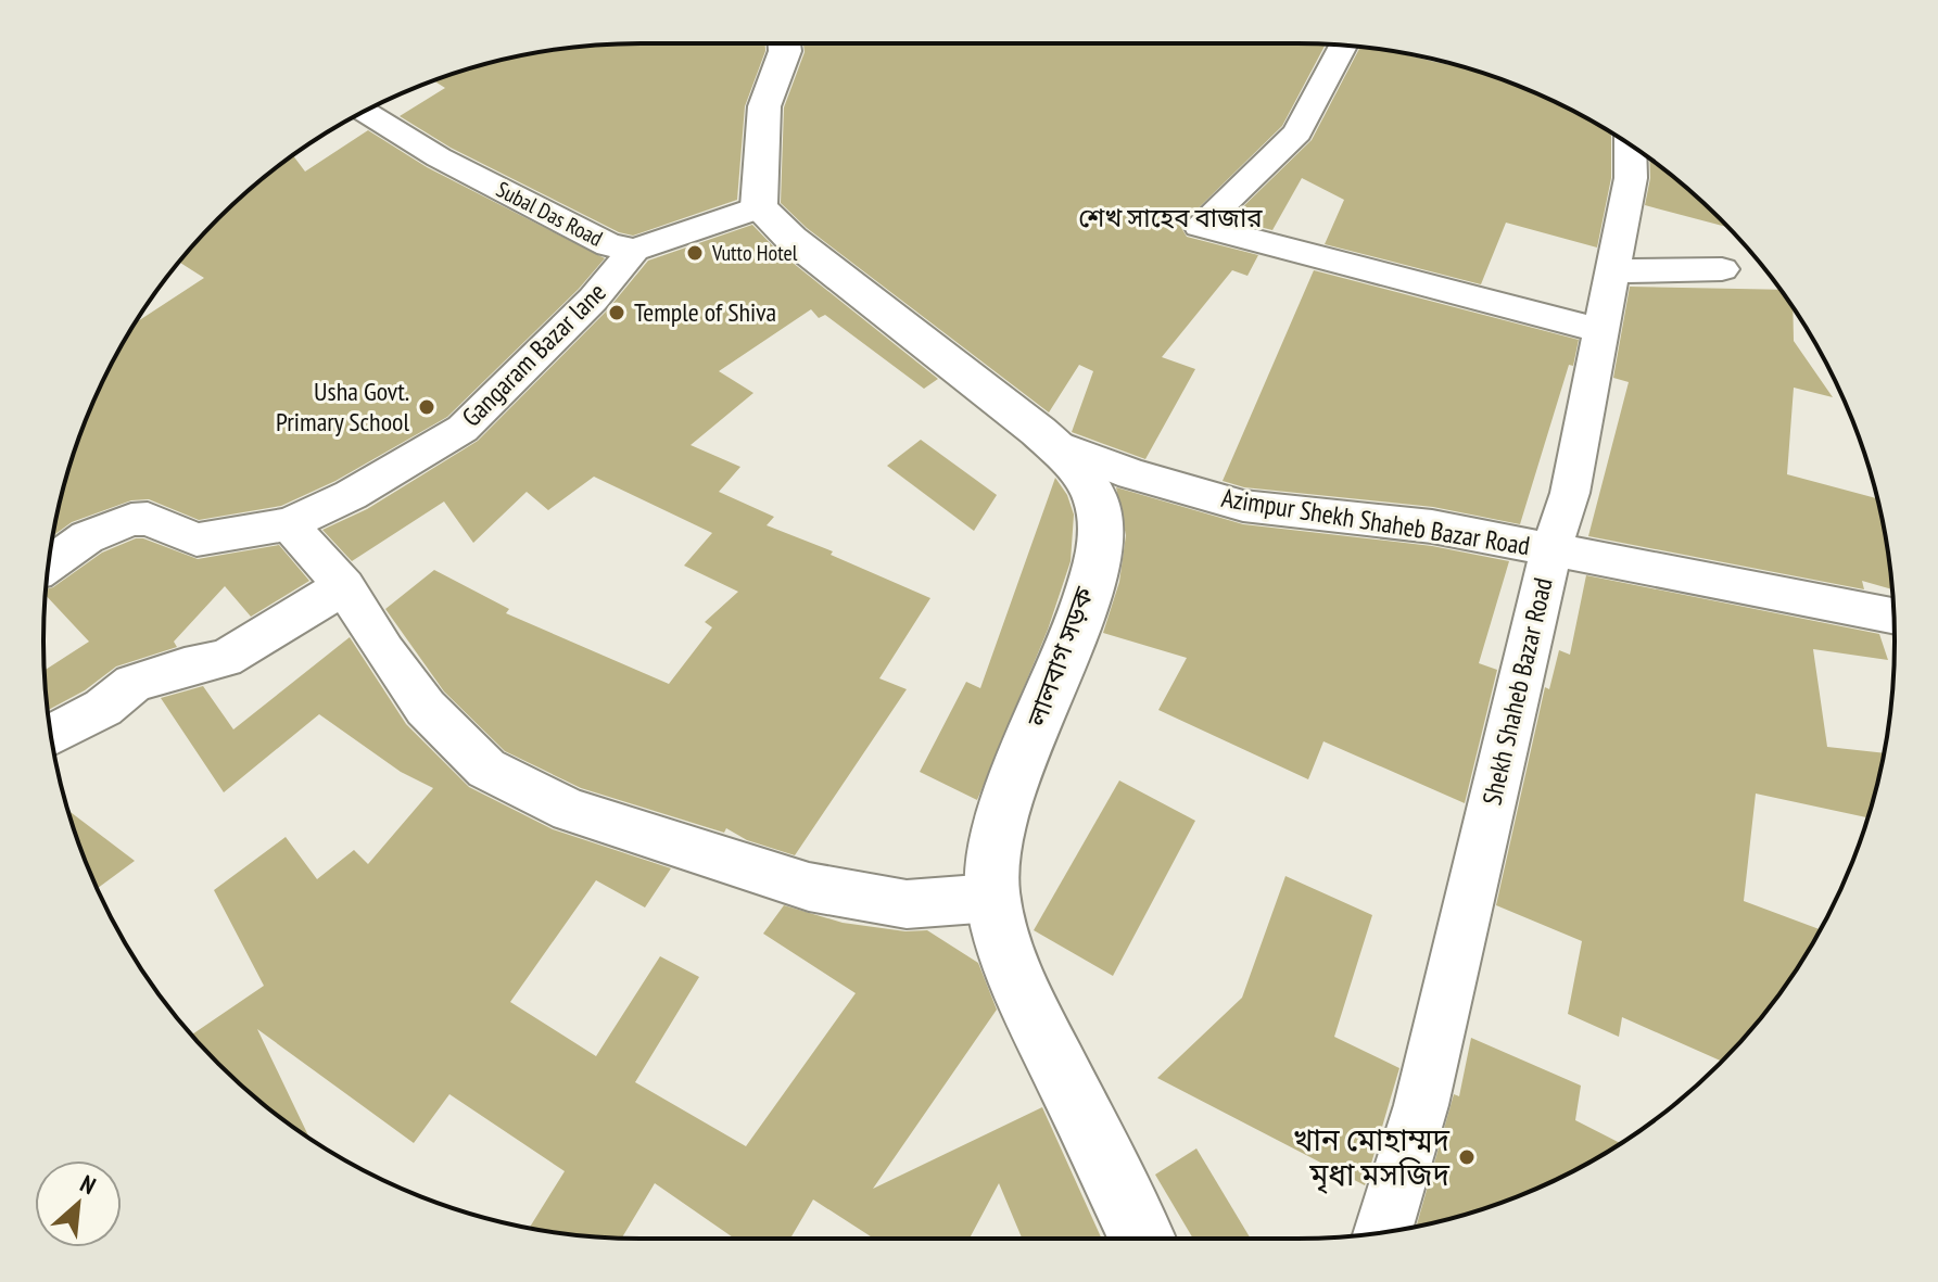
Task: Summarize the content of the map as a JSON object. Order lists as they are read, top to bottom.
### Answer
{
  "streets": {
    "street": [
      "Subal Das Road",
      "Gangaram Bazar lane",
      "Azimpur Shekh Shaheb Bazar Road",
      "লালবাগ সড়ক",
      "Shekh Shaheb Bazar Road"
    ]
  },
  "crossings": [
    ["Subal Das Road", "Gangaram Bazar lane"],
    ["Subal Das Road", "লালবাগ সড়ক"],
    ["Azimpur Shekh Shaheb Bazar Road", "লালবাগ সড়ক"],
    ["Azimpur Shekh Shaheb Bazar Road", "Shekh Shaheb Bazar Road"]
  ],
  "districts": ["শেখ সাহেব বাজার"],
  "places": [
    "Vutto Hotel",
    "Temple of Shiva",
    "Usha Govt. Primary School",
    "খান মোহাম্মদ মৃধা মসজিদ"
  ],
  "north": "top right"
}
